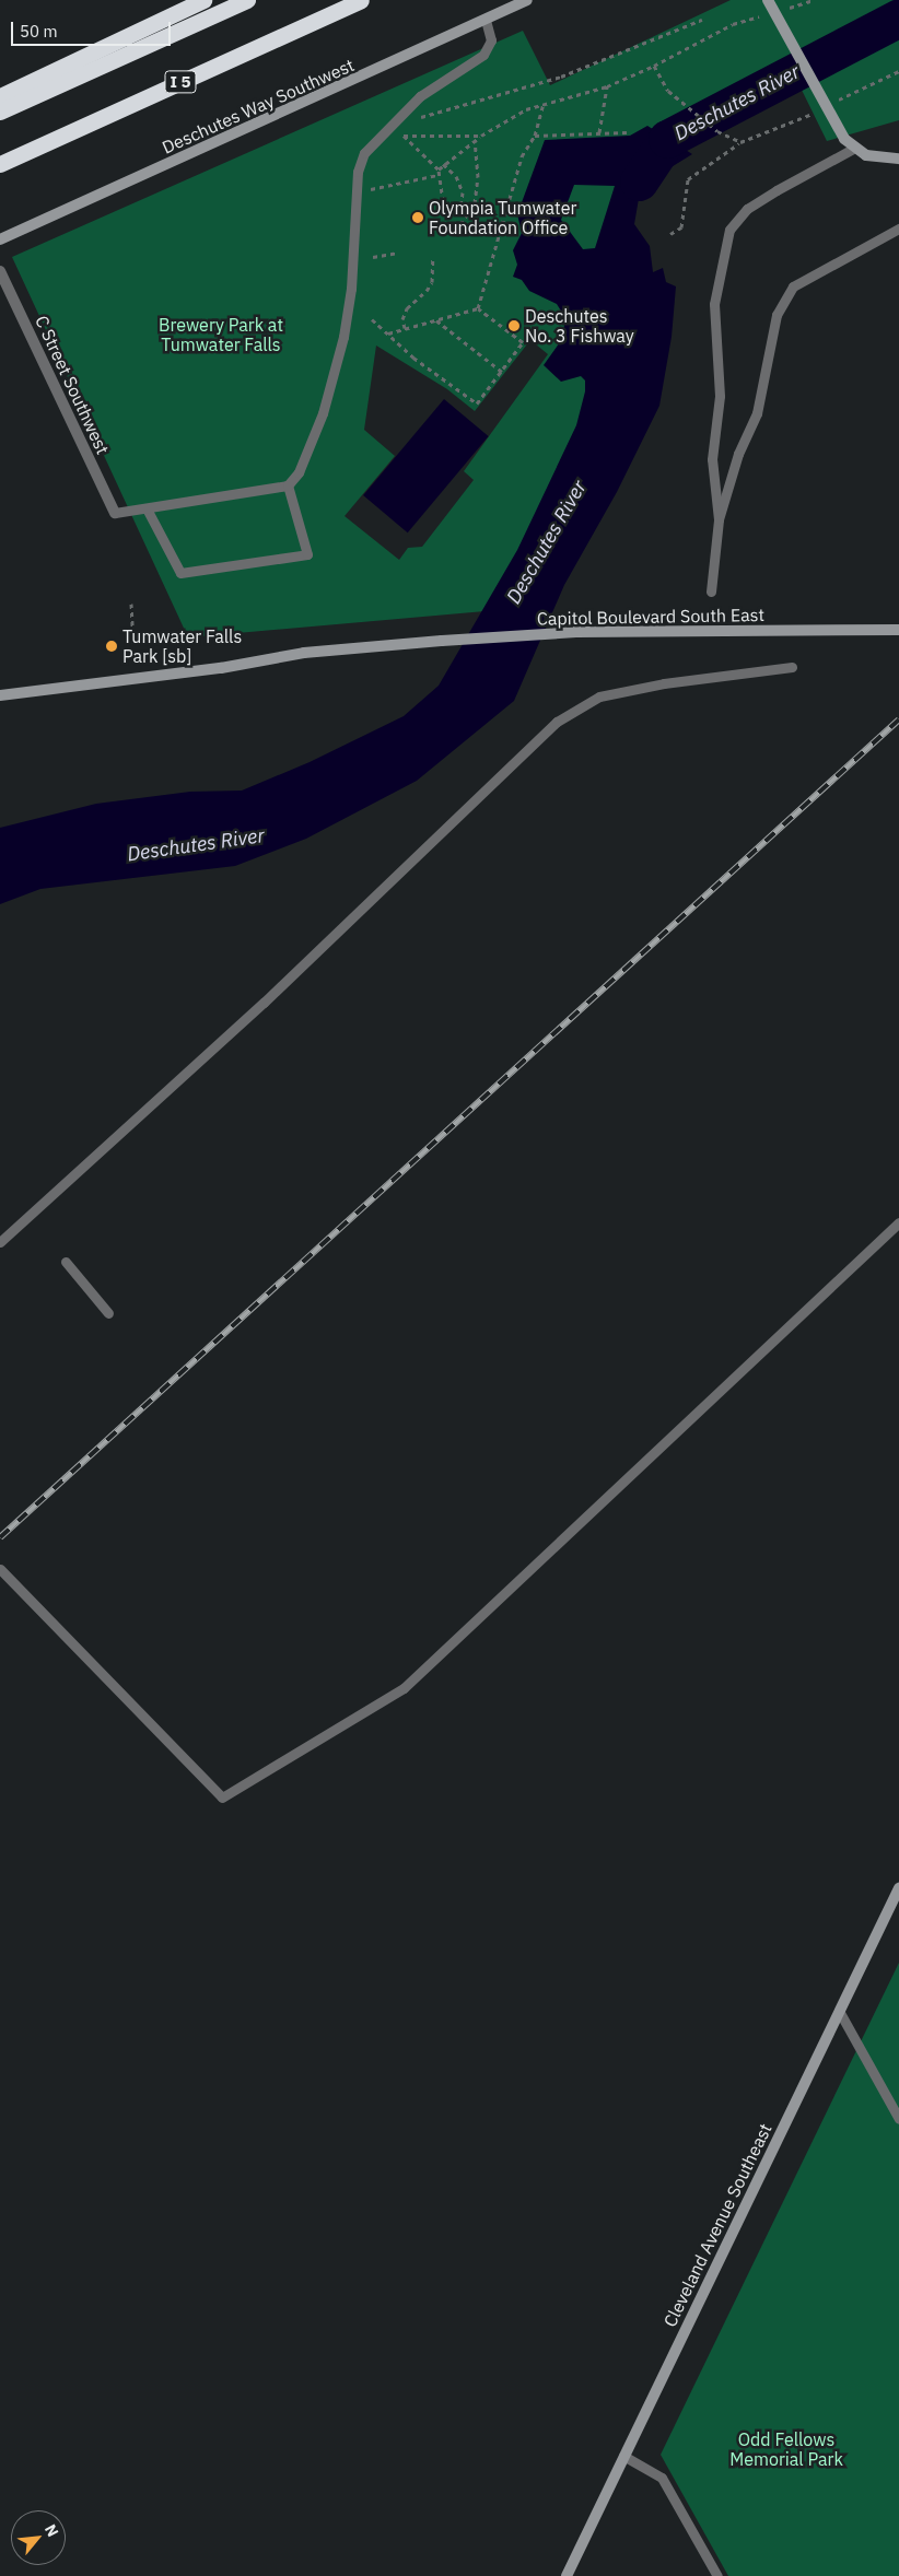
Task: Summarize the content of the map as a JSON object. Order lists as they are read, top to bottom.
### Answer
{
  "streets": {
    "highway": ["I 5"],
    "main road": ["Deschutes Way Southwest", "Capitol Boulevard South East", "Cleveland Avenue Southeast"],
    "street": ["C Street Southwest"]
  },
  "water": ["Deschutes River"],
  "parks": ["Brewery Park at Tumwater Falls", "Odd Fellows Memorial Park"],
  "places": ["Olympia Tumwater Foundation Office", "Deschutes No. 3 Fishway", "Tumwater Falls Park [sb]"],
  "scale_bar": "50 m",
  "north": "top right"
}
